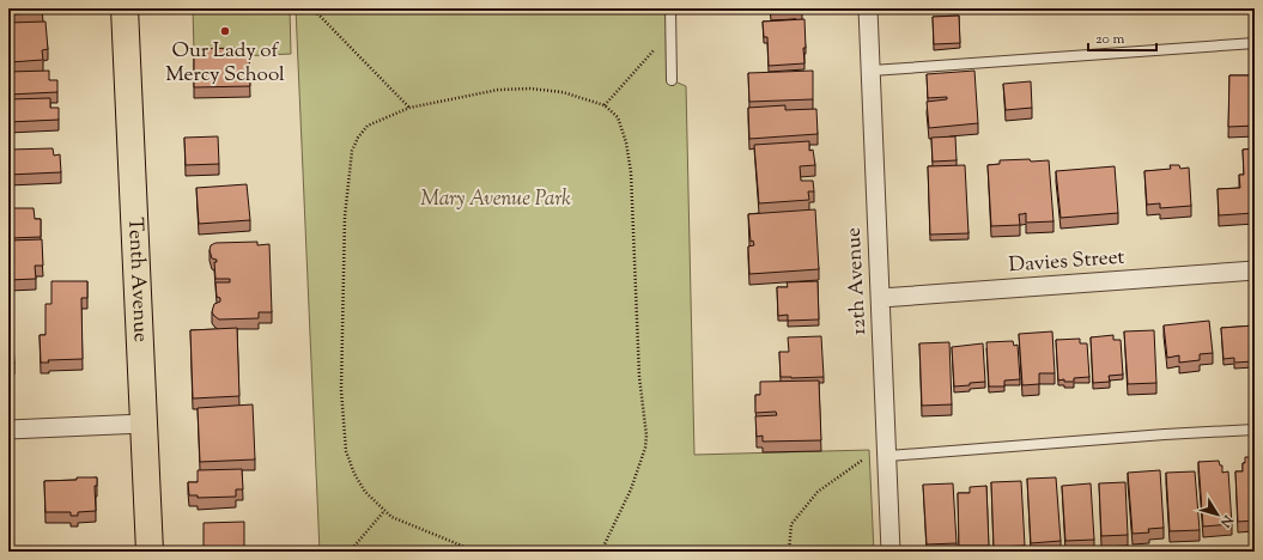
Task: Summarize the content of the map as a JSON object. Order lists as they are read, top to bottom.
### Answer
{
  "streets": {
    "main road": ["Tenth Avenue"],
    "street": ["Davies Street", "12th Avenue"]
  },
  "crossings": [
    ["Davies Street", "12th Avenue"]
  ],
  "parks": ["Mary Avenue Park"],
  "places": ["Our Lady of Mercy School"],
  "scale_bar": "20 m",
  "north": "bottom right"
}
